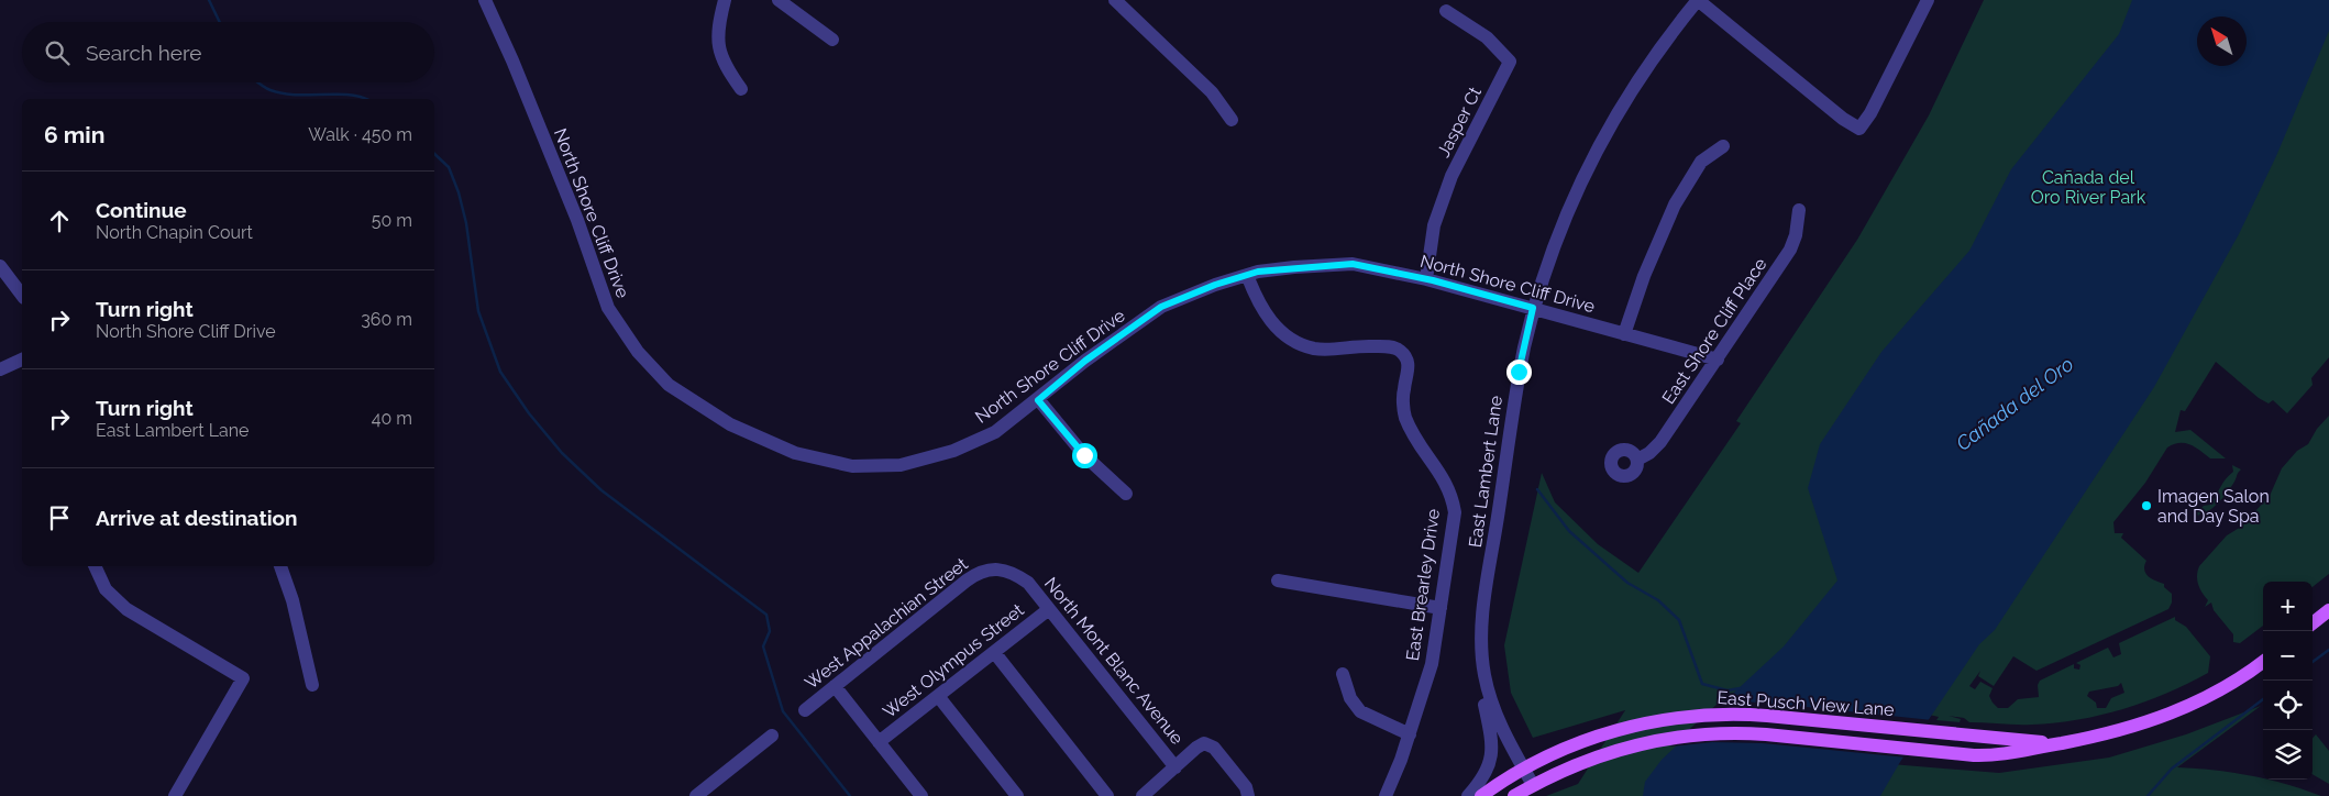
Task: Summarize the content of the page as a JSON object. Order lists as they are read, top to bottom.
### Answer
{
  "streets": {
    "main road": ["East Pusch View Lane"],
    "street": [
      "Jasper Ct",
      "North Shore Cliff Drive",
      "East Shore Cliff Place",
      "East Lambert Lane",
      "East Brearley Drive",
      "West Appalachian Street",
      "West Olympus Street",
      "North Mont Blanc Avenue"
    ]
  },
  "crossings": [
    ["Jasper Ct", "North Shore Cliff Drive"],
    ["North Shore Cliff Drive", "East Shore Cliff Place"],
    ["North Shore Cliff Drive", "East Lambert Lane"],
    ["North Shore Cliff Drive", "East Brearley Drive"],
    ["East Lambert Lane", "East Pusch View Lane"],
    ["West Appalachian Street", "North Mont Blanc Avenue"],
    ["West Olympus Street", "North Mont Blanc Avenue"]
  ],
  "water": ["Cañada del Oro"],
  "parks": ["Cañada del Oro River Park"],
  "places": ["Imagen Salon and Day Spa"],
  "north": "top left",
  "page": {
    "search": "Search here",
    "heading": ["6 min", "Walk · 450 m"],
    "list": [
      ["Continue", "North Chapin Court", "50 m"],
      ["Turn right", "North Shore Cliff Drive", "360 m"],
      ["Turn right", "East Lambert Lane", "40 m"],
      "Arrive at destination"
    ],
    "map_buttons": ["+", "−"]
  }
}
